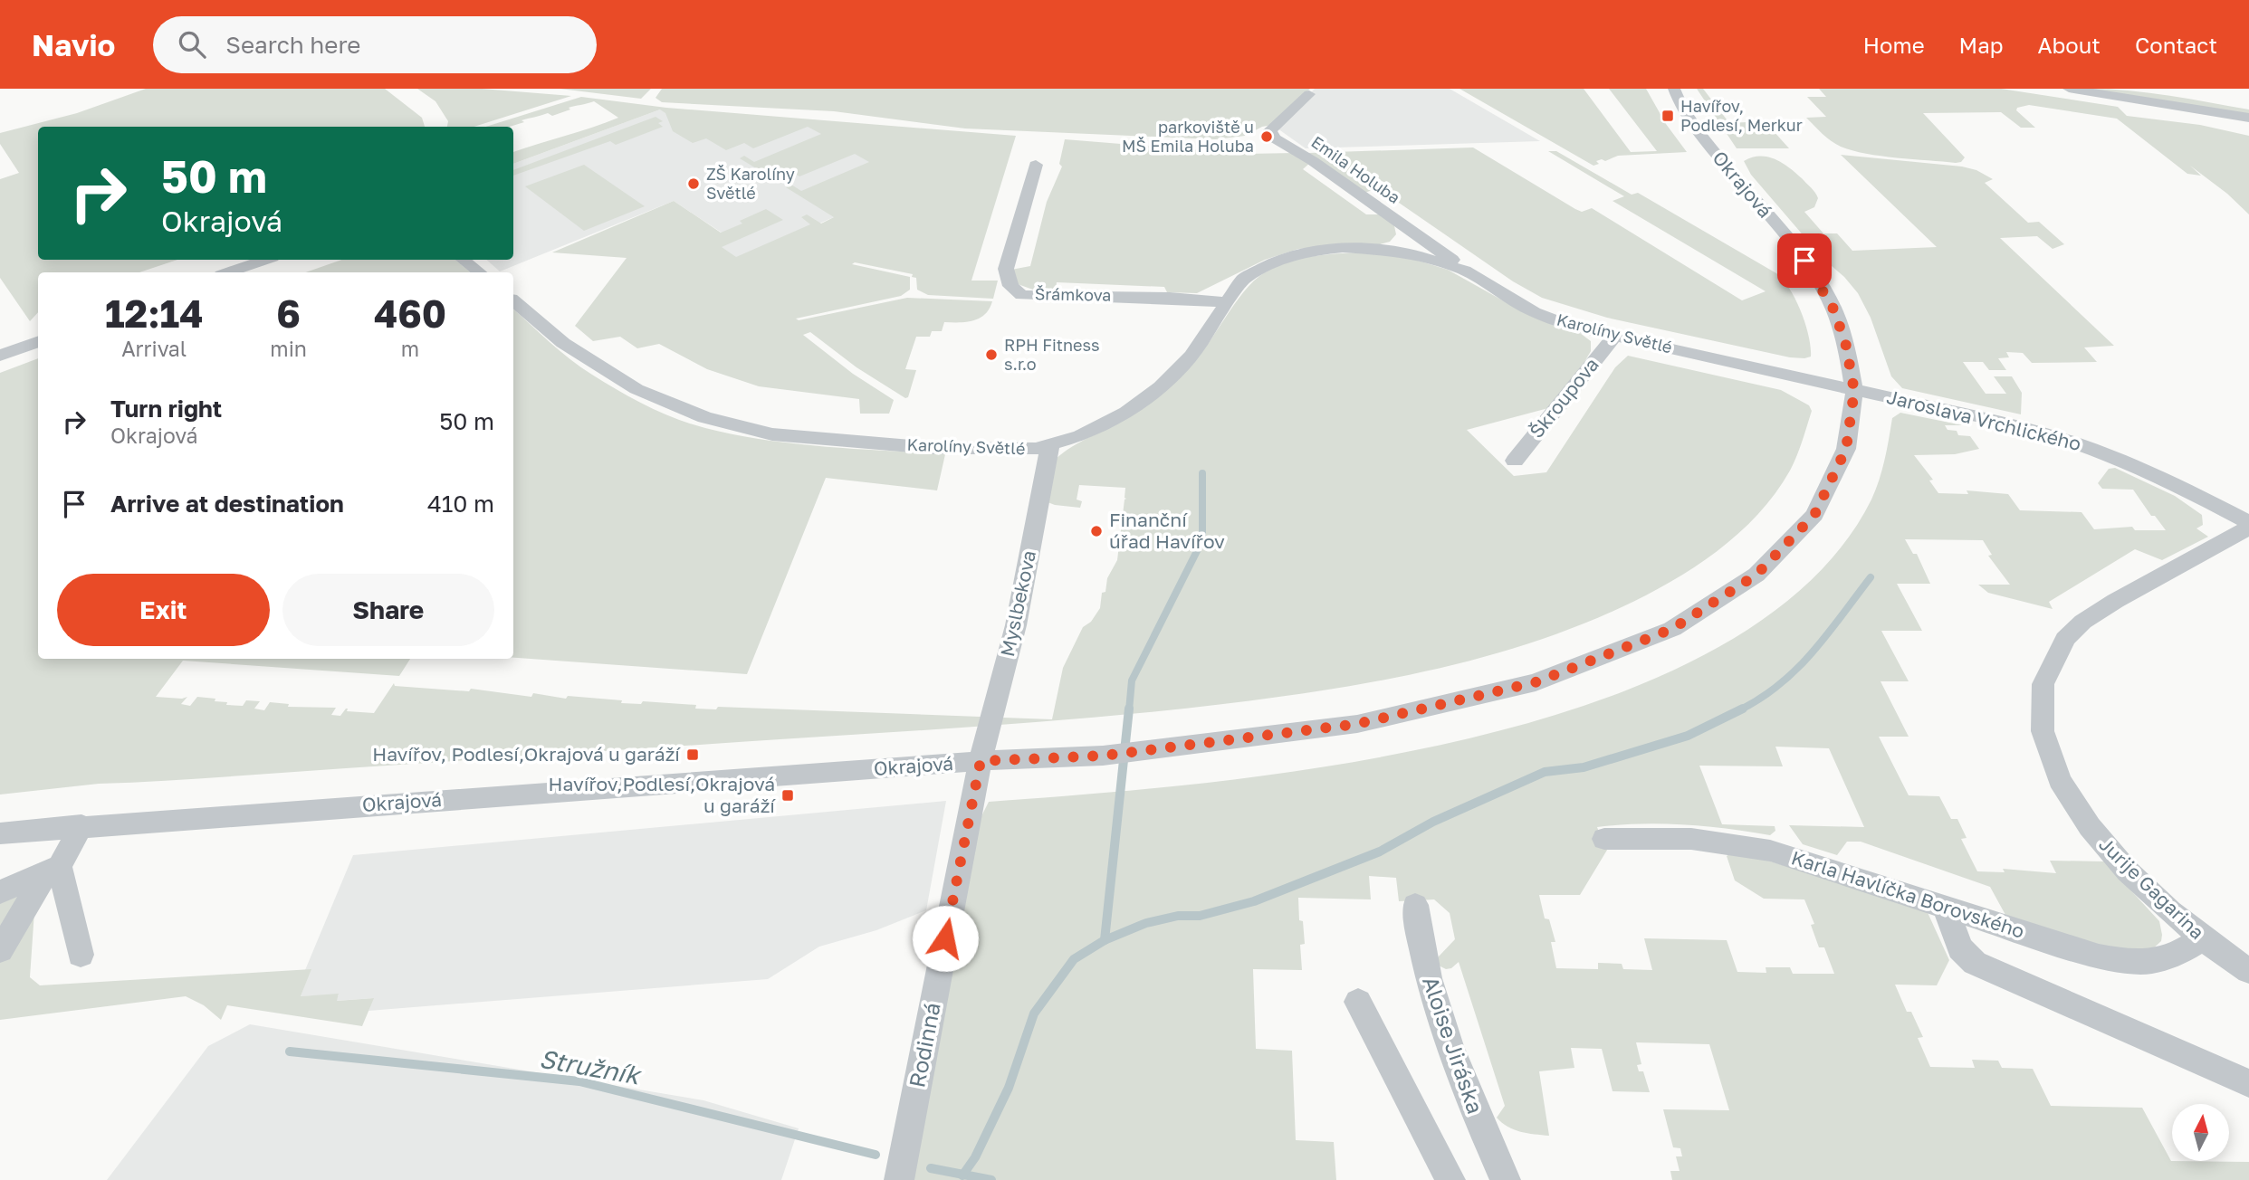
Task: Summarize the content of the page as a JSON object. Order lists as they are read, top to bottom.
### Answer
{
  "streets": {
    "street": [
      "Emila Holuba",
      "Okrajová",
      "Šrámkova",
      "Karolíny Světlé",
      "Škroupova",
      "Jaroslava Vrchlického",
      "Myslbekova",
      "Jurije Gagarina",
      "Karla Havlíčka Borovského",
      "Rodinná",
      "Aloise Jiráska"
    ]
  },
  "crossings": [
    ["Emila Holuba", "Karolíny Světlé"],
    ["Okrajová", "Karolíny Světlé"],
    ["Okrajová", "Jaroslava Vrchlického"],
    ["Okrajová", "Myslbekova"],
    ["Okrajová", "Rodinná"],
    ["Šrámkova", "Karolíny Světlé"],
    ["Karolíny Světlé", "Škroupova"],
    ["Karolíny Světlé", "Jaroslava Vrchlického"],
    ["Karolíny Světlé", "Myslbekova"],
    ["Myslbekova", "Rodinná"],
    ["Jurije Gagarina", "Karla Havlíčka Borovského"]
  ],
  "water": ["Stružník"],
  "places": {
    "transit": ["Havířov, Podlesí, Merkur", "Havířov, Podlesí,Okrajová u garáží", "Havířov,Podlesí,Okrajová u garáží"],
    "other": [
      "parkoviště u MŠ Emila Holuba",
      "ZŠ Karolíny Světlé",
      "RPH Fitness s.r.o",
      "Finanční úřad Havířov"
    ]
  },
  "north": "top",
  "page": {
    "header": "Navio",
    "search": "Search here",
    "nav": [
      "Home",
      "Map",
      "About",
      "Contact"
    ],
    "turn": ["50 m", "Okrajová"],
    "eta": [
      "12:14",
      "Arrival",
      "6",
      "min",
      "460",
      "m"
    ],
    "list": [
      {
        "name": "Turn right",
        "note": "Okrajová",
        "value": "50 m"
      },
      {
        "name": "Arrive at destination",
        "value": "410 m"
      }
    ],
    "buttons": ["Exit", "Share"]
  }
}
